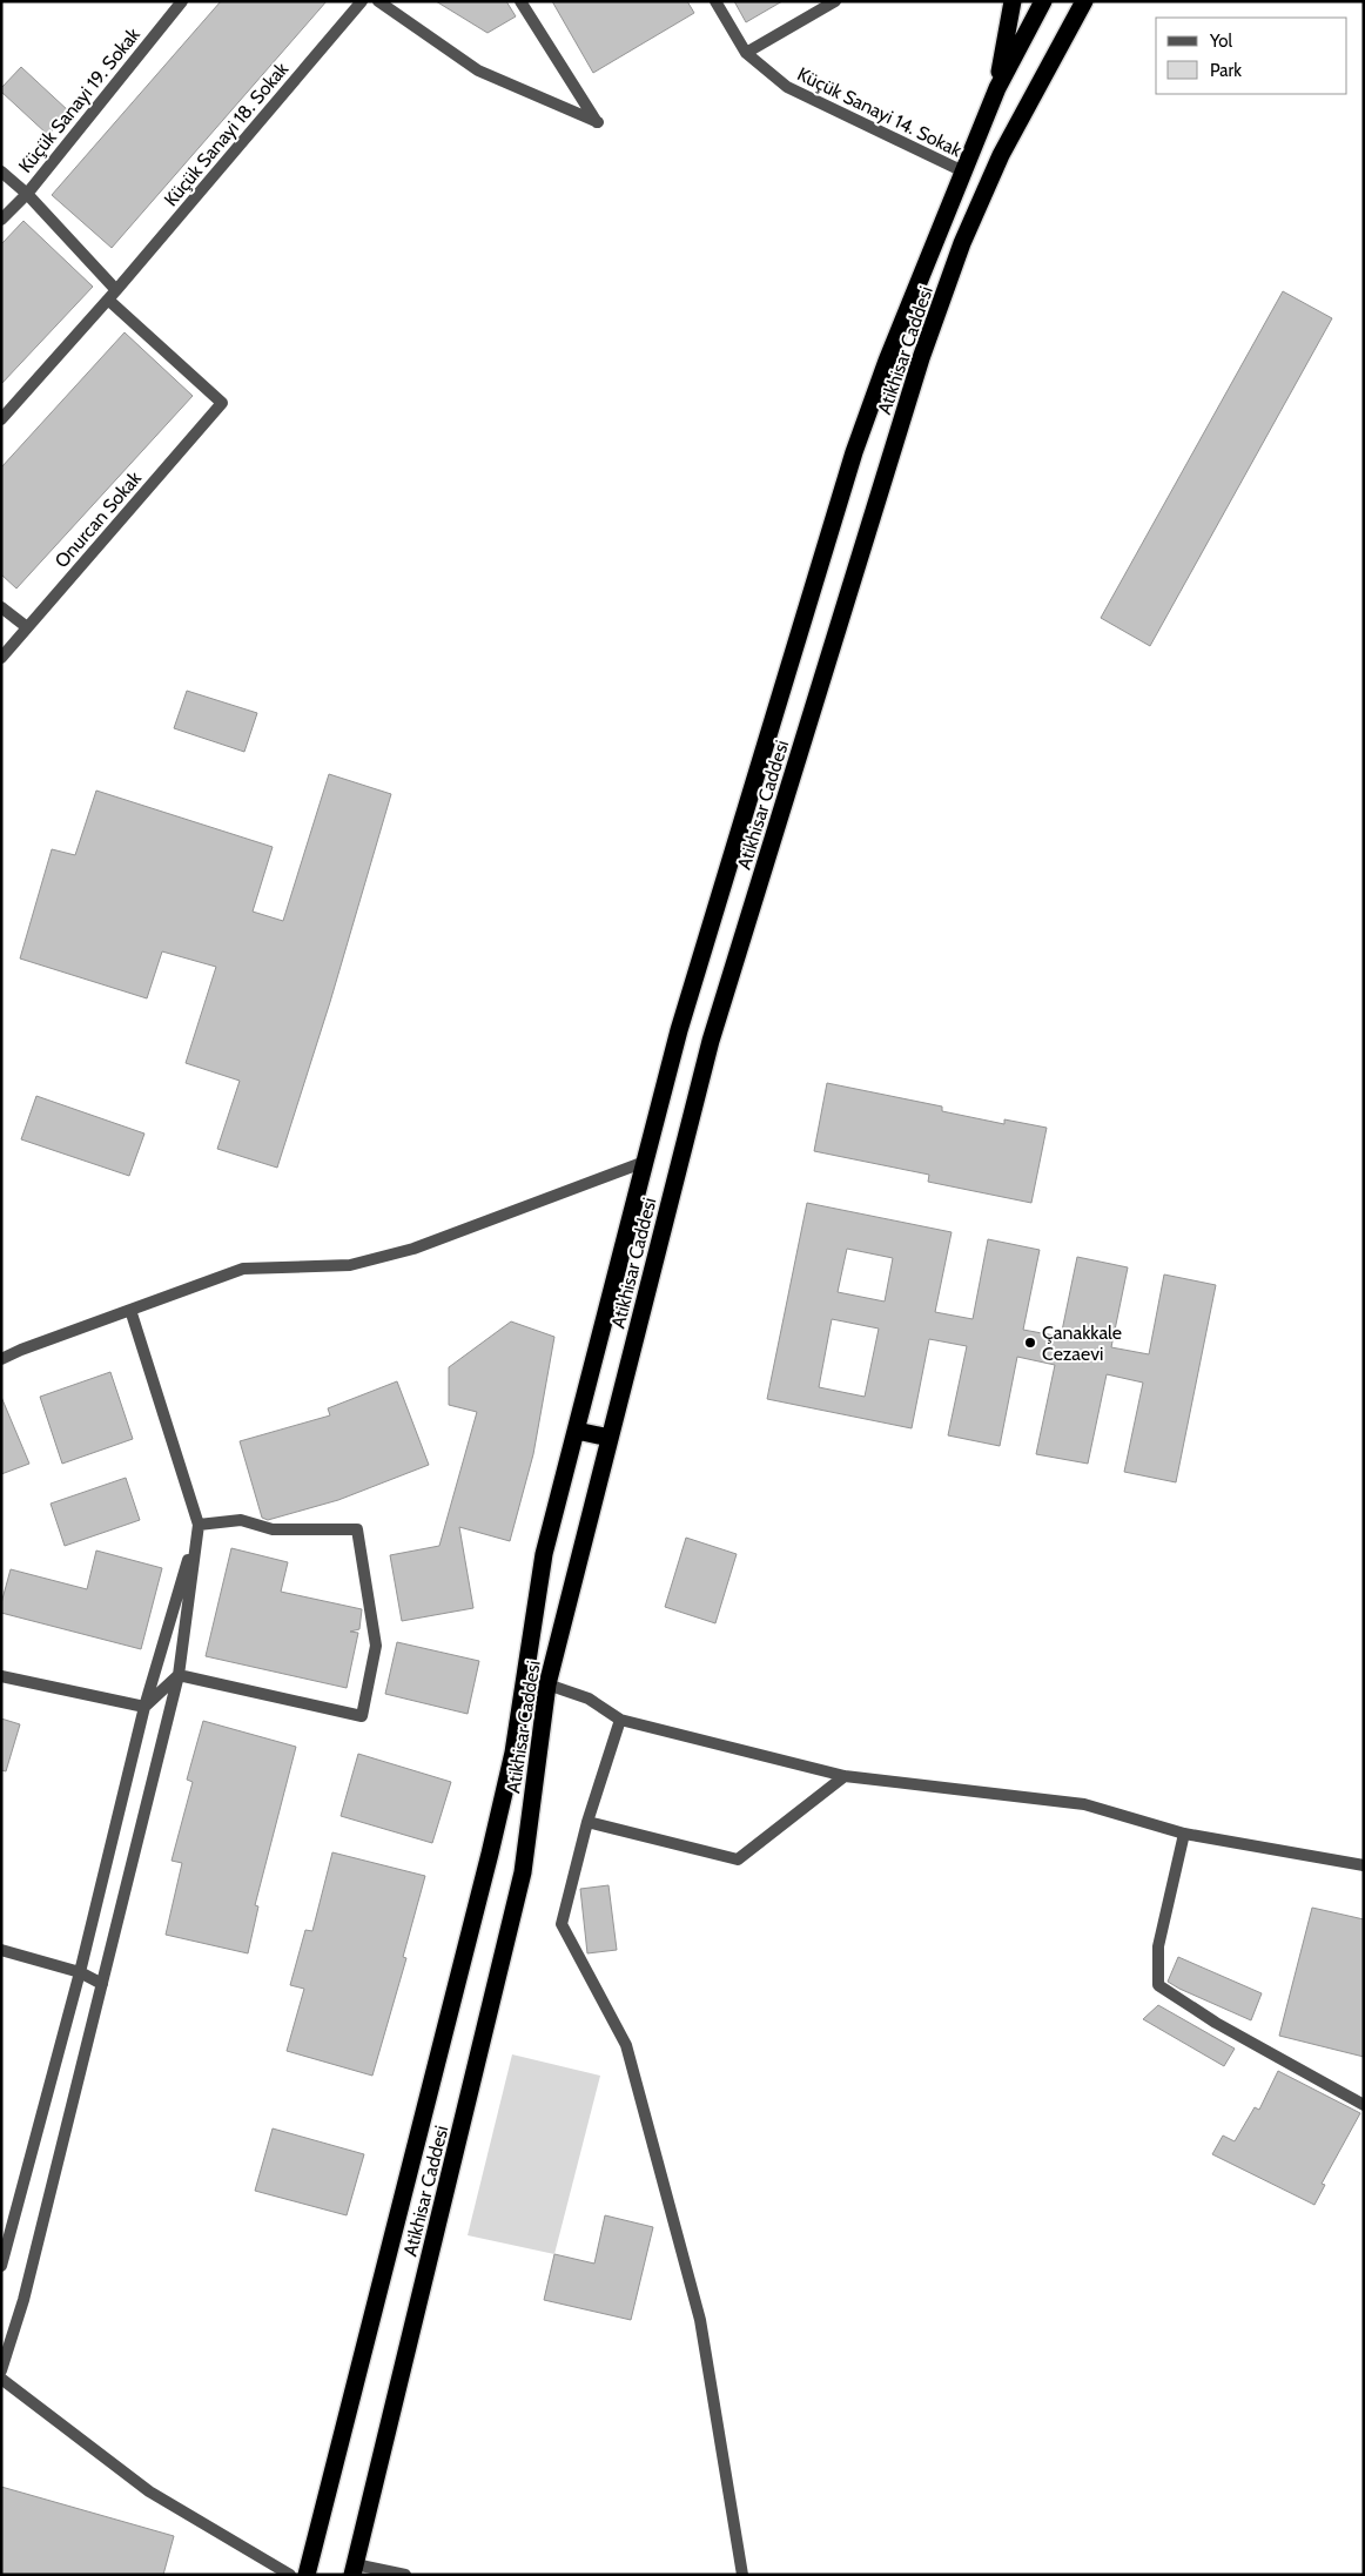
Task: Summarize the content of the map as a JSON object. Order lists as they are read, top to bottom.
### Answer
{
  "streets": {
    "highway": ["Atikhisar Caddesi"],
    "street": [
      "Küçük Sanayi 19. Sokak",
      "Küçük Sanayi 14. Sokak",
      "Küçük Sanayi 18. Sokak",
      "Onurcan Sokak"
    ]
  },
  "crossings": [
    ["Küçük Sanayi 14. Sokak", "Atikhisar Caddesi"],
    ["Küçük Sanayi 18. Sokak", "Onurcan Sokak"]
  ],
  "places": ["Çanakkale Cezaevi"],
  "legend": ["Yol", "Park"]
}
